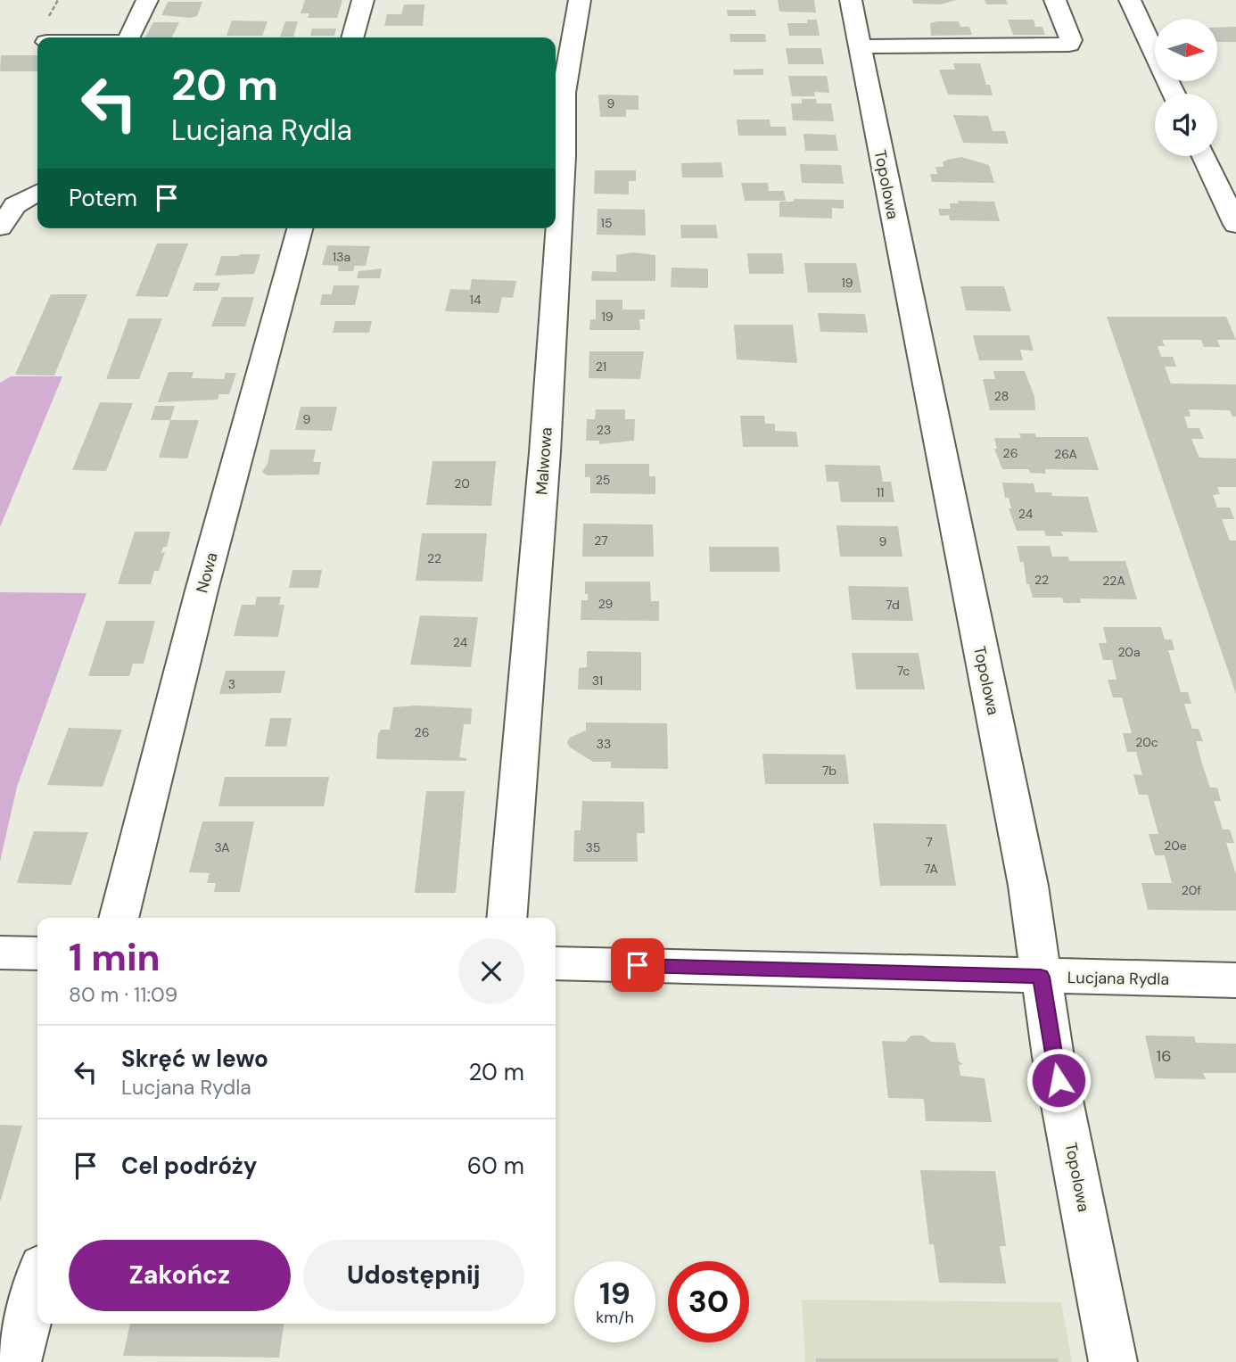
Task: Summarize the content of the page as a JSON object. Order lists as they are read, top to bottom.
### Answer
{
  "streets": {
    "street": [
      "Topolowa",
      "Malwowa",
      "Nowa",
      "Lucjana Rydla"
    ]
  },
  "crossings": [
    ["Topolowa", "Lucjana Rydla"]
  ],
  "house_numbers": [
    "9",
    "15",
    "13a",
    "19",
    "14",
    "19",
    "21",
    "28",
    "9",
    "23",
    "26",
    "26A",
    "25",
    "20",
    "11",
    "24",
    "27",
    "9",
    "22",
    "22",
    "22A",
    "29",
    "7d",
    "24",
    "20a",
    "7c",
    "31",
    "3",
    "26",
    "20c",
    "33",
    "7b",
    "7",
    "20e",
    "3A",
    "35",
    "7A",
    "20f",
    "16"
  ],
  "north": "right",
  "page": {
    "turn": ["20 m", "Lucjana Rydla"],
    "then": "Potem",
    "heading": ["1 min", "80 m · 11:09"],
    "list": [
      {
        "name": "Skręć w lewo",
        "note": "Lucjana Rydla",
        "value": "20 m"
      },
      {
        "name": "Cel podróży",
        "value": "60 m"
      }
    ],
    "buttons": ["Zakończ", "Udostępnij"],
    "speed": "19 km/h",
    "limit": "30"
  }
}
